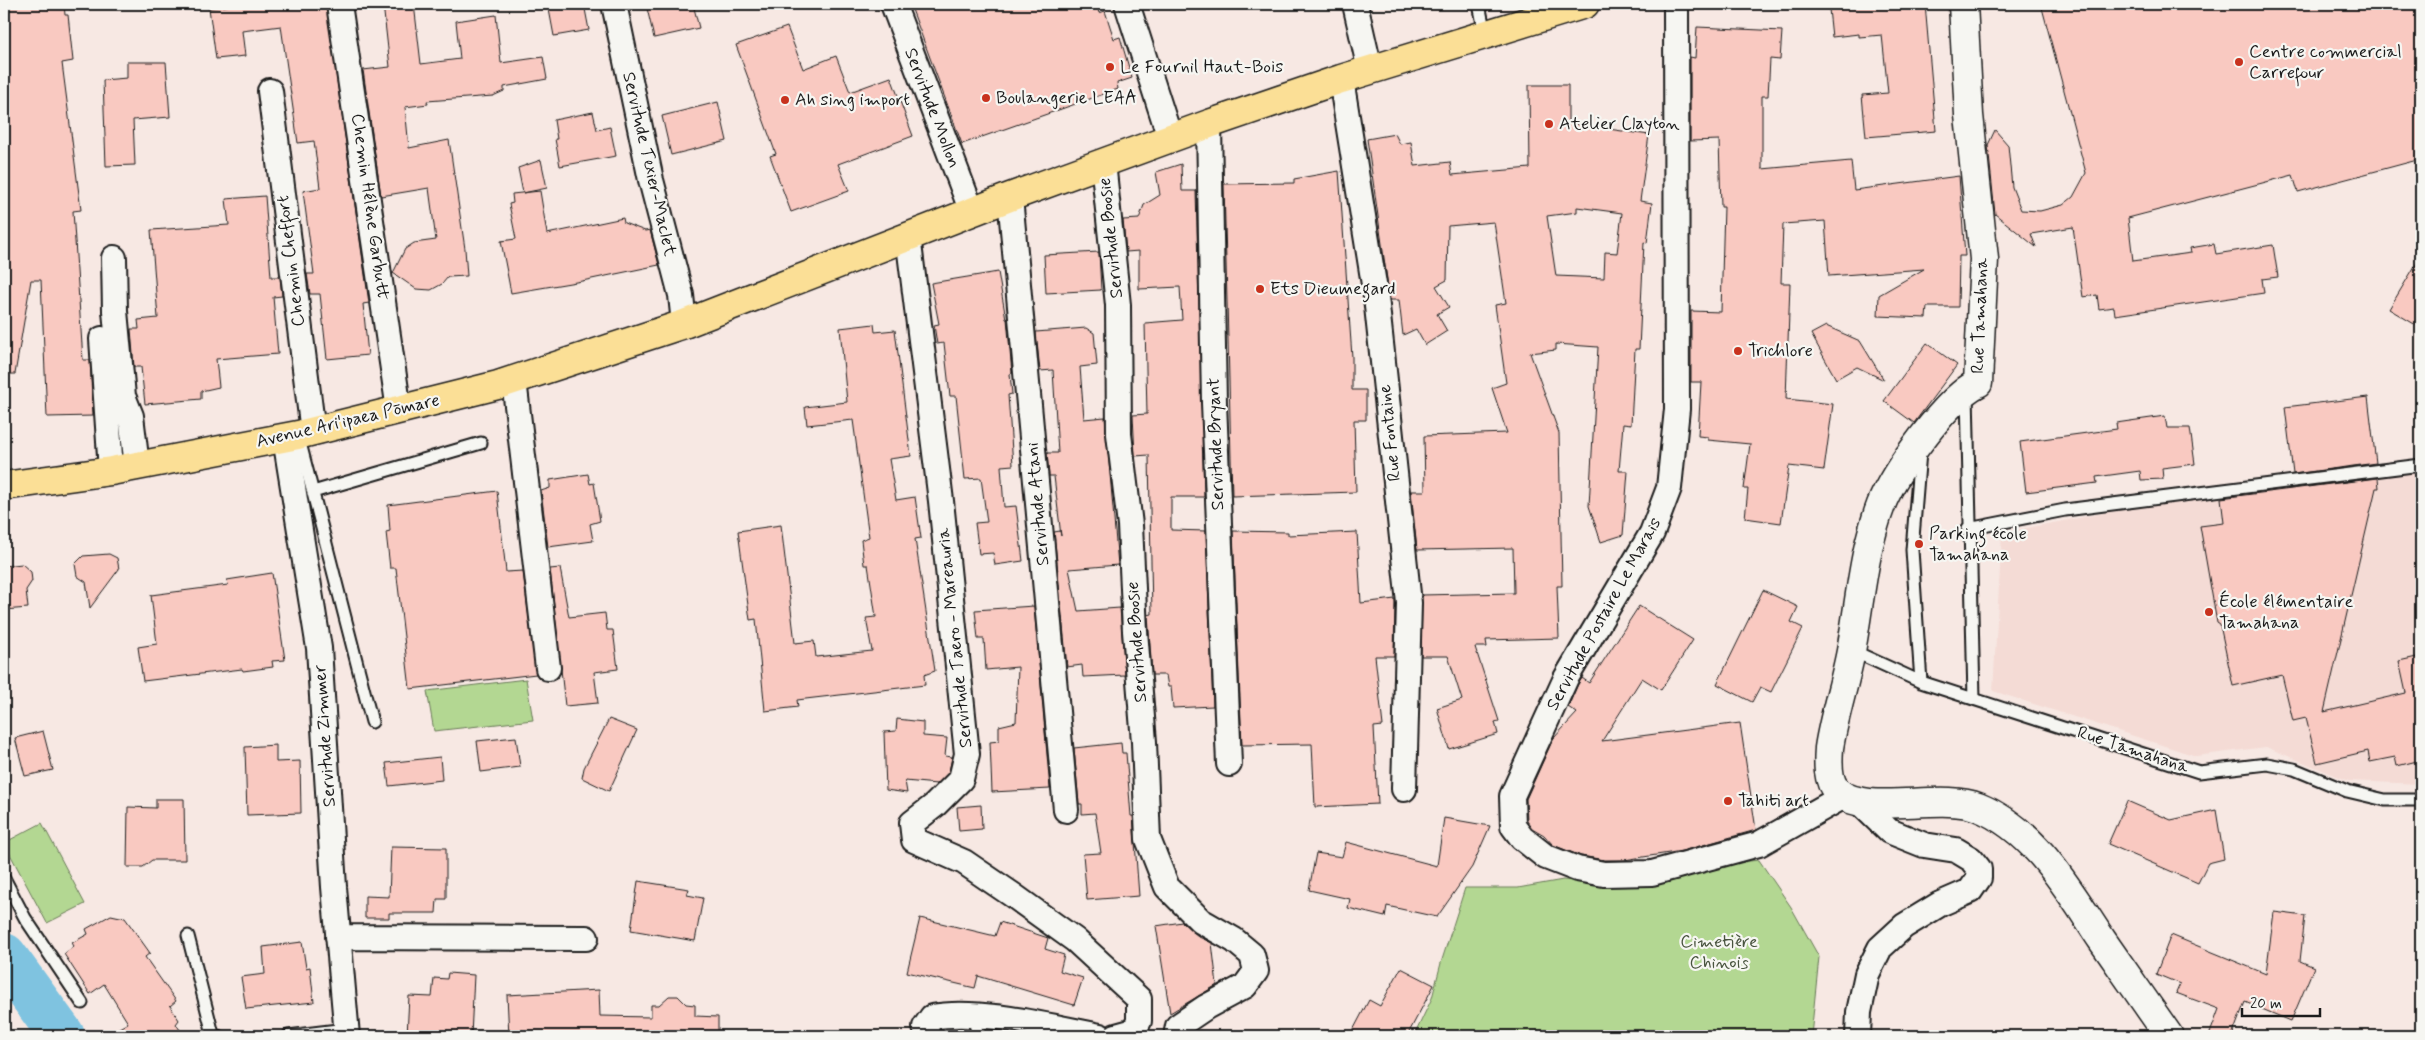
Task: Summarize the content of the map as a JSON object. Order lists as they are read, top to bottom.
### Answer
{
  "streets": {
    "main road": ["Avenue Ari'ipaea Pōmare"],
    "street": [
      "Servitude Mollon",
      "Servitude Texier-Maclet",
      "Chemin Hélène Garbutt",
      "Servitude Boosie",
      "Chemin Cheffort",
      "Rue Tamahana",
      "Rue Fontaine",
      "Servitude Bryant",
      "Servitude Atani",
      "Servitude Postaire Le Marais",
      "Servitude Taero - Mareauria",
      "Servitude Zimmer"
    ]
  },
  "crossings": [
    ["Servitude Mollon", "Avenue Ari'ipaea Pōmare"],
    ["Servitude Texier-Maclet", "Avenue Ari'ipaea Pōmare"],
    ["Chemin Hélène Garbutt", "Avenue Ari'ipaea Pōmare"],
    ["Servitude Boosie", "Avenue Ari'ipaea Pōmare"],
    ["Chemin Cheffort", "Avenue Ari'ipaea Pōmare"],
    ["Chemin Cheffort", "Servitude Zimmer"],
    ["Rue Tamahana", "Servitude Postaire Le Marais"],
    ["Avenue Ari'ipaea Pōmare", "Rue Fontaine"],
    ["Avenue Ari'ipaea Pōmare", "Servitude Bryant"],
    ["Avenue Ari'ipaea Pōmare", "Servitude Atani"],
    ["Avenue Ari'ipaea Pōmare", "Servitude Taero - Mareauria"],
    ["Avenue Ari'ipaea Pōmare", "Servitude Zimmer"]
  ],
  "parks": ["Cimetière Chinois"],
  "places": [
    "Centre commercial Carrefour",
    "Le Fournil Haut-Bois",
    "Boulangerie LEAA",
    "Ah sing import",
    "Atelier Clayton",
    "Ets Dieumegard",
    "Trichlore",
    "Parking école Tamahana",
    "École élémentaire Tamahana",
    "Tahiti art"
  ],
  "scale_bar": "20 m"
}
